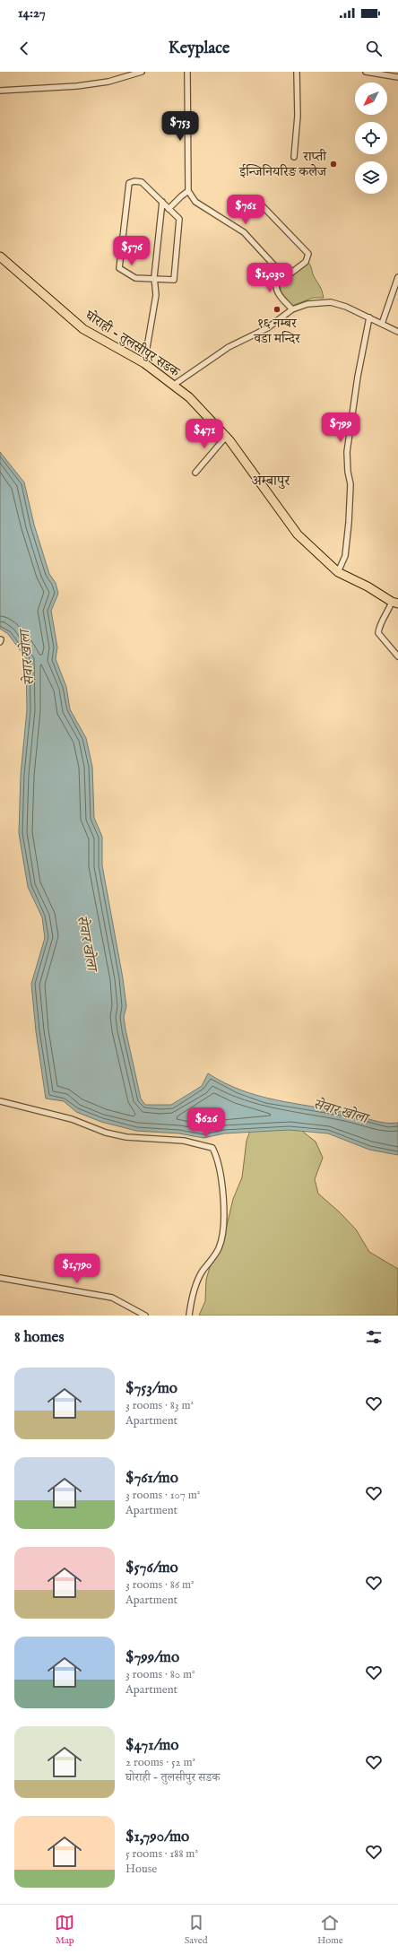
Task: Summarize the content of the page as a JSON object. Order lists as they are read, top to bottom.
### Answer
{
  "streets": {
    "main road": ["घोराही - तुलसीपुर सडक"]
  },
  "districts": ["अम्बापुर"],
  "water": ["सेवार खोला"],
  "places": ["राप्ती ईन्जिनियरिङ कलेज", "१६ नम्बर वडा मन्दिर"],
  "north": "bottom left",
  "page": {
    "status": "14:27",
    "header": "Keyplace",
    "price": [
      "$753",
      "$761",
      "$576",
      "$1,030",
      "$799",
      "$471",
      "$626",
      "$1,790"
    ],
    "heading": "8 homes",
    "list": [
      {
        "name": "$753/mo",
        "note": "3 rooms · 83 m² · Apartment"
      },
      {
        "name": "$761/mo",
        "note": "3 rooms · 107 m² · Apartment"
      },
      {
        "name": "$576/mo",
        "note": "3 rooms · 86 m² · Apartment"
      },
      {
        "name": "$799/mo",
        "note": "3 rooms · 80 m² · Apartment"
      },
      {
        "name": "$471/mo",
        "note": "2 rooms · 52 m² · घोराही - तुलसीपुर सडक"
      },
      {
        "name": "$1,790/mo",
        "note": "5 rooms · 188 m² · House"
      }
    ],
    "tabs": ["Map", "Saved", "Home"]
  }
}
